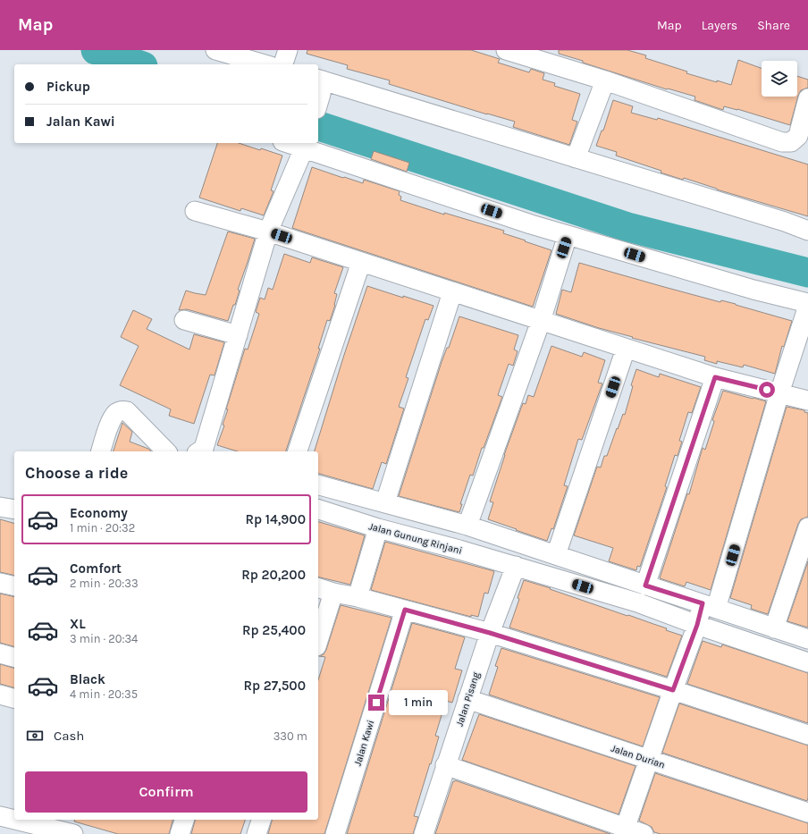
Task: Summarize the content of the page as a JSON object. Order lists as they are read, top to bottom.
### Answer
{
  "streets": {
    "street": [
      "Jalan Gunung Rinjani",
      "Jalan Pisang",
      "Jalan Kawi",
      "Jalan Durian"
    ]
  },
  "crossings": [
    ["Jalan Gunung Rinjani", "Jalan Pisang"],
    ["Jalan Pisang", "Jalan Durian"]
  ],
  "page": {
    "header": "Map",
    "nav": ["Map", "Layers", "Share"],
    "banner": ["Pickup", "Jalan Kawi"],
    "heading": "Choose a ride",
    "list": [
      {
        "name": "Economy",
        "note": "1 min · 20:32",
        "value": "Rp 14,900"
      },
      {
        "name": "Comfort",
        "note": "2 min · 20:33",
        "value": "Rp 20,200"
      },
      {
        "name": "XL",
        "note": "3 min · 20:34",
        "value": "Rp 25,400"
      },
      {
        "name": "Black",
        "note": "4 min · 20:35",
        "value": "Rp 27,500"
      }
    ],
    "bubble": "1 min",
    "pay": ["Cash", "330 m"],
    "buttons": "Confirm"
  }
}
